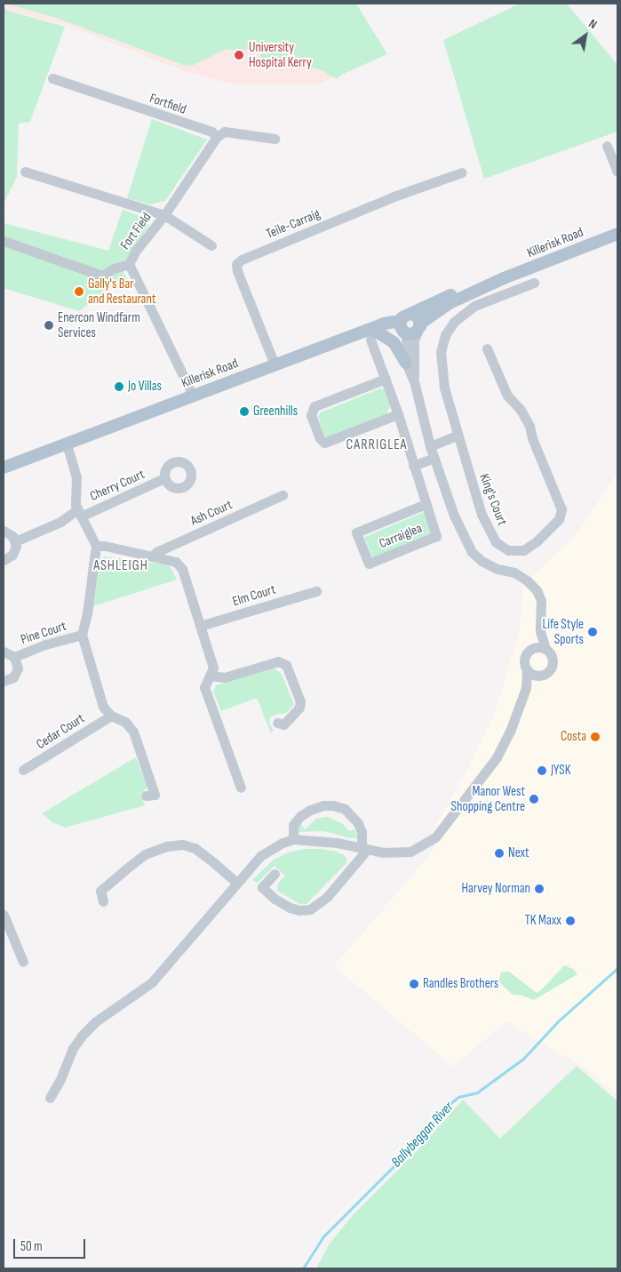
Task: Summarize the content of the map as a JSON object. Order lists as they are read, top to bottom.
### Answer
{
  "streets": {
    "main road": ["Killerisk Road"],
    "street": [
      "Fortfield",
      "Teile-Carraig",
      "Fort Field",
      "Cherry Court",
      "King's Court",
      "Ash Court",
      "Carraiglea",
      "Elm Court",
      "Pine Court",
      "Cedar Court"
    ]
  },
  "crossings": [
    ["Fortfield", "Fort Field"],
    ["Teile-Carraig", "Killerisk Road"],
    ["Fort Field", "Killerisk Road"],
    ["Killerisk Road", "Carraiglea"]
  ],
  "districts": ["CARRIGLEA", "ASHLEIGH"],
  "water": ["Ballybeggan River"],
  "places": [
    "University Hospital Kerry",
    "Gally's Bar and Restaurant",
    "Enercon Windfarm Services",
    "Jo Villas",
    "Greenhills",
    "Life Style Sports",
    "Costa",
    "JYSK",
    "Manor West Shopping Centre",
    "Next",
    "Harvey Norman",
    "TK Maxx",
    "Randles Brothers"
  ],
  "scale_bar": "50 m",
  "north": "top right"
}
